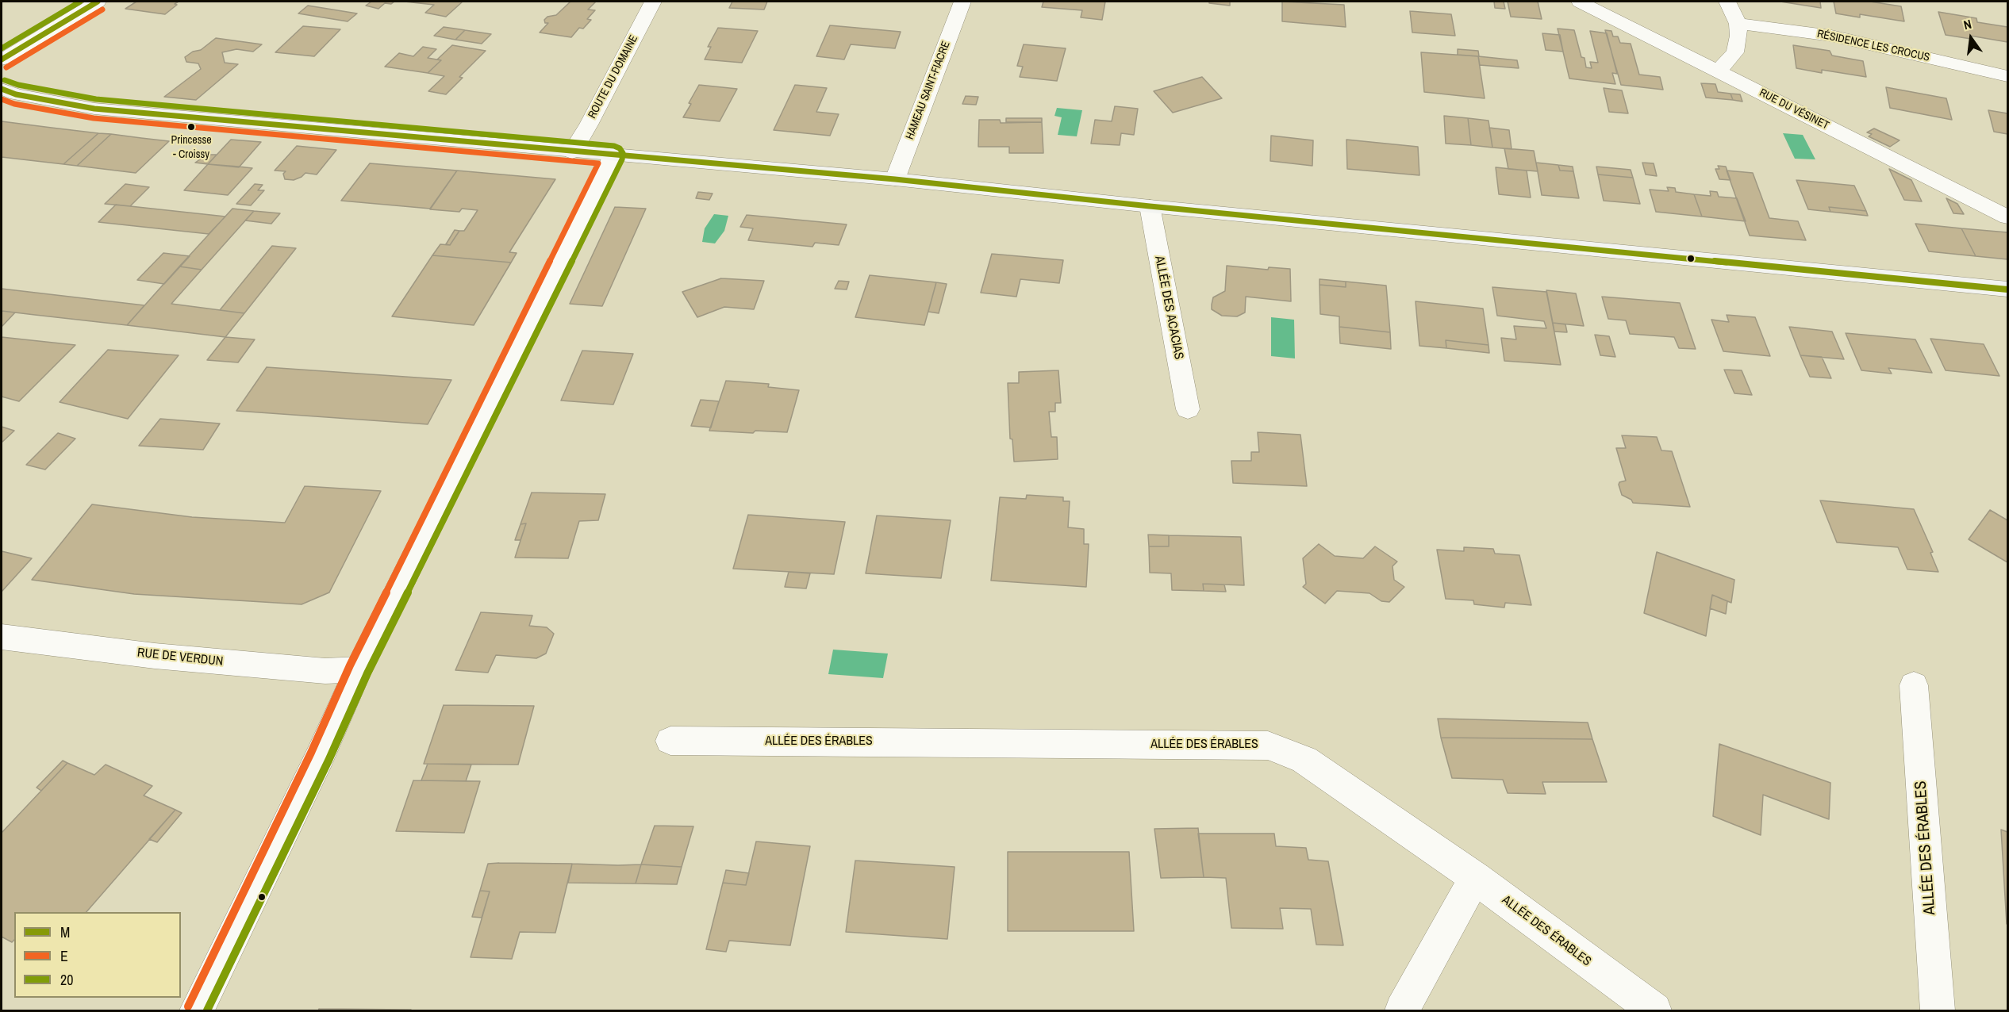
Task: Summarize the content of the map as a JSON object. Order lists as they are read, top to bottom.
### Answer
{
  "streets": {
    "street": [
      "RÉSIDENCE LES CROCUS",
      "ROUTE DU DOMAINE",
      "HAMEAU SAINT-FIACRE",
      "RUE DU VÉSINET",
      "ALLÉE DES ACACIAS",
      "RUE DE VERDUN",
      "ALLÉE DES ÉRABLES"
    ]
  },
  "places": ["Princesse - Croissy"],
  "lines": ["transit line M", "transit line 20", "transit line E"],
  "legend": ["M", "E", "20"],
  "north": "top"
}
